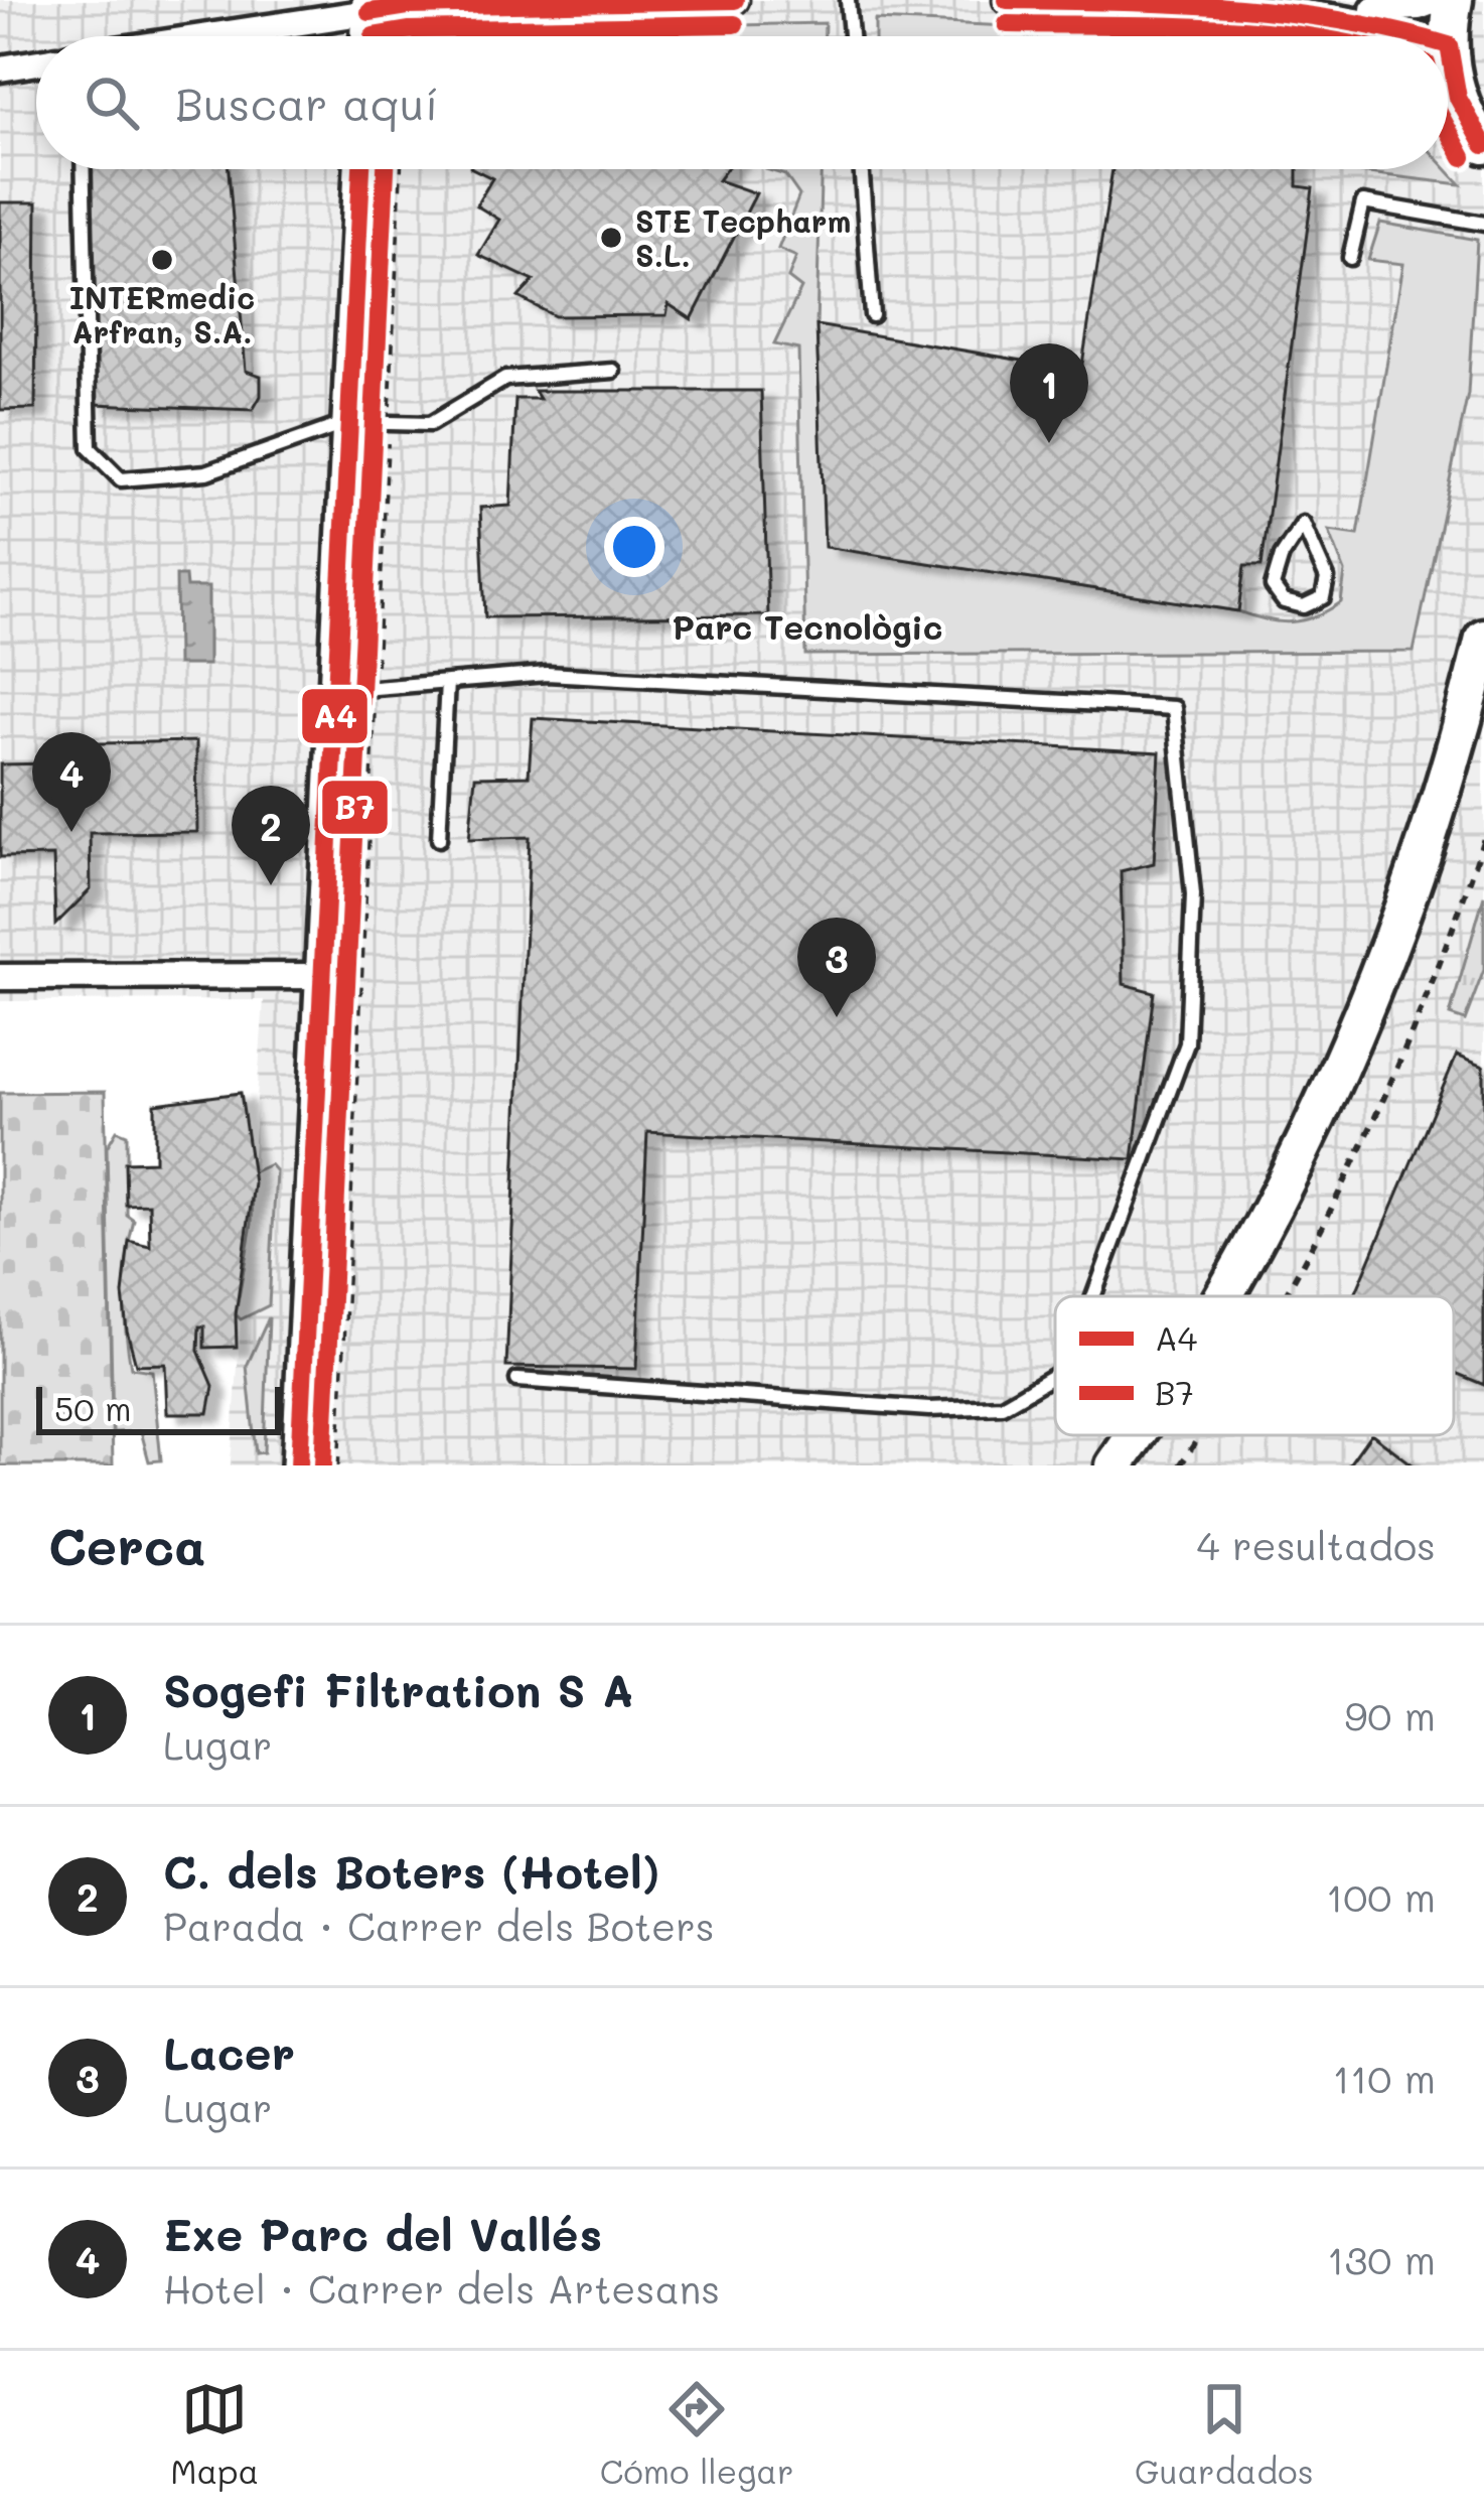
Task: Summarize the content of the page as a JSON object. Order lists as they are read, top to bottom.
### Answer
{
  "districts": ["Parc Tecnològic"],
  "places": ["STE Tecpharm S.L.", "INTERmedic Arfran, S.A."],
  "lines": ["transit line A4", "transit line B7"],
  "legend": ["A4", "B7"],
  "scale_bar": "50 m",
  "page": {
    "search": "Buscar aquí",
    "pins": [
      "1",
      "4",
      "2",
      "3"
    ],
    "scale": "50 m",
    "heading": ["Cerca", "4 resultados"],
    "list": [
      {
        "mark": "1",
        "name": "Sogefi Filtration S A",
        "note": "Lugar",
        "value": "90 m"
      },
      {
        "mark": "2",
        "name": "C. dels Boters (Hotel)",
        "note": "Parada · Carrer dels Boters",
        "value": "100 m"
      },
      {
        "mark": "3",
        "name": "Lacer",
        "note": "Lugar",
        "value": "110 m"
      },
      {
        "mark": "4",
        "name": "Exe Parc del Vallés",
        "note": "Hotel · Carrer dels Artesans",
        "value": "130 m"
      }
    ],
    "nav": ["Mapa", "Cómo llegar", "Guardados"]
  }
}
